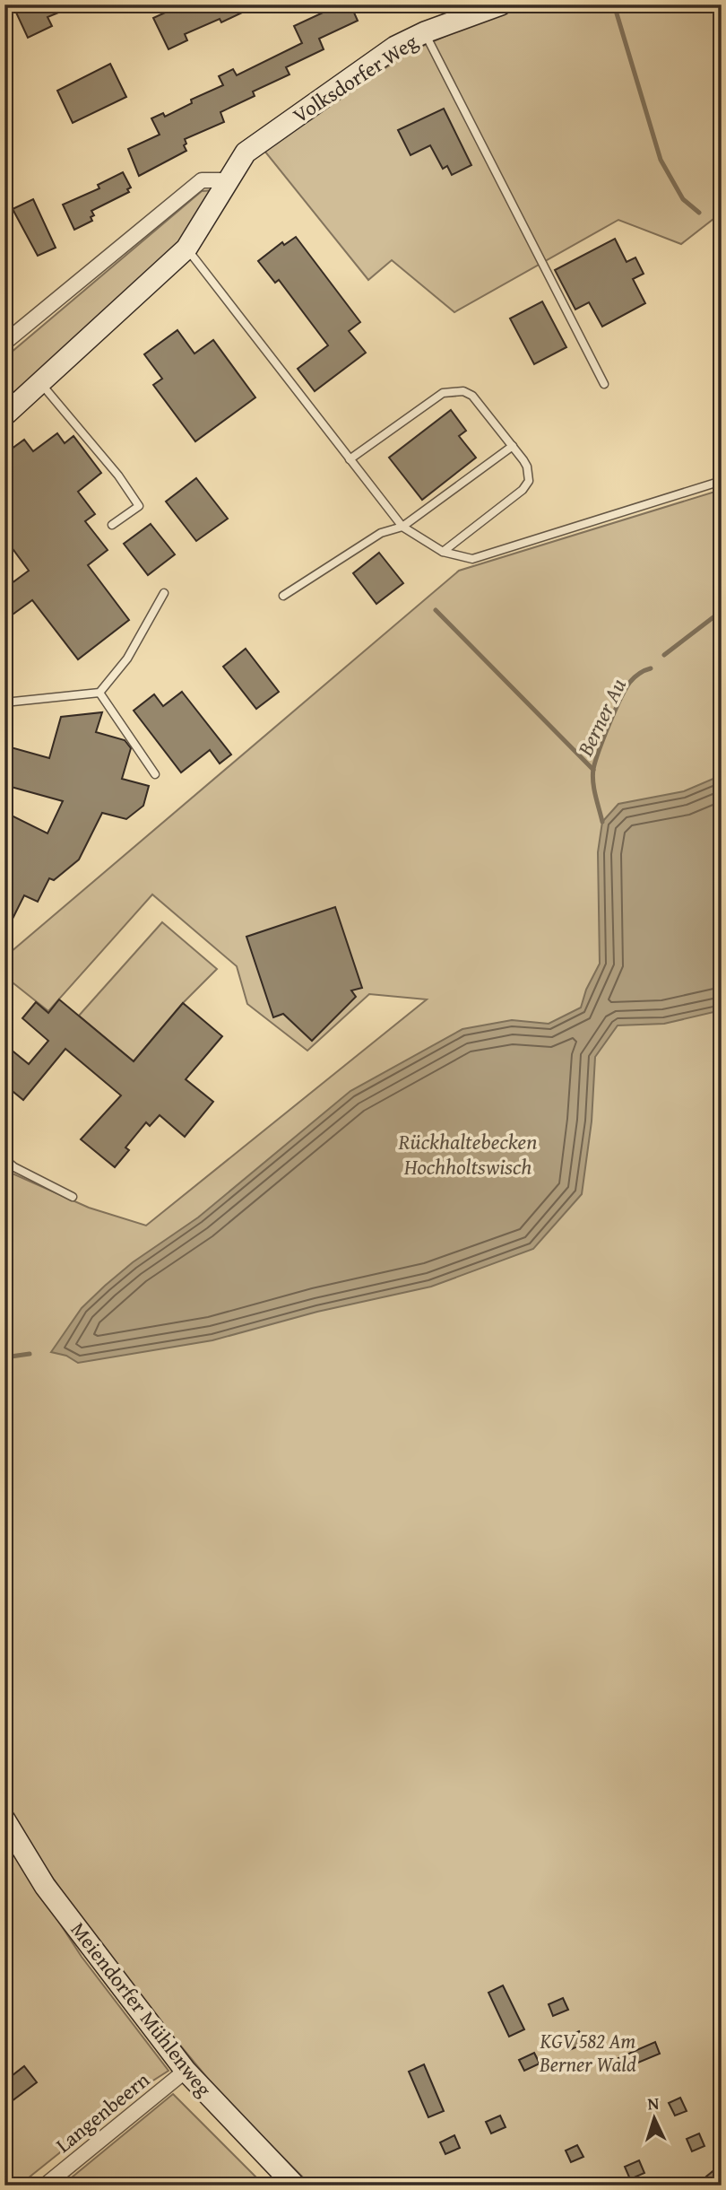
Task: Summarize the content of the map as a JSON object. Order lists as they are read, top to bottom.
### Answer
{
  "streets": {
    "street": ["Volksdorfer Weg", "Meiendorfer Mühlenweg", "Langenbeern"]
  },
  "crossings": [
    ["Meiendorfer Mühlenweg", "Langenbeern"]
  ],
  "water": ["Berner Au", "Rückhaltebecken Hochholtswisch"],
  "parks": ["KGV 582 Am Berner Wald"],
  "north": "top"
}
